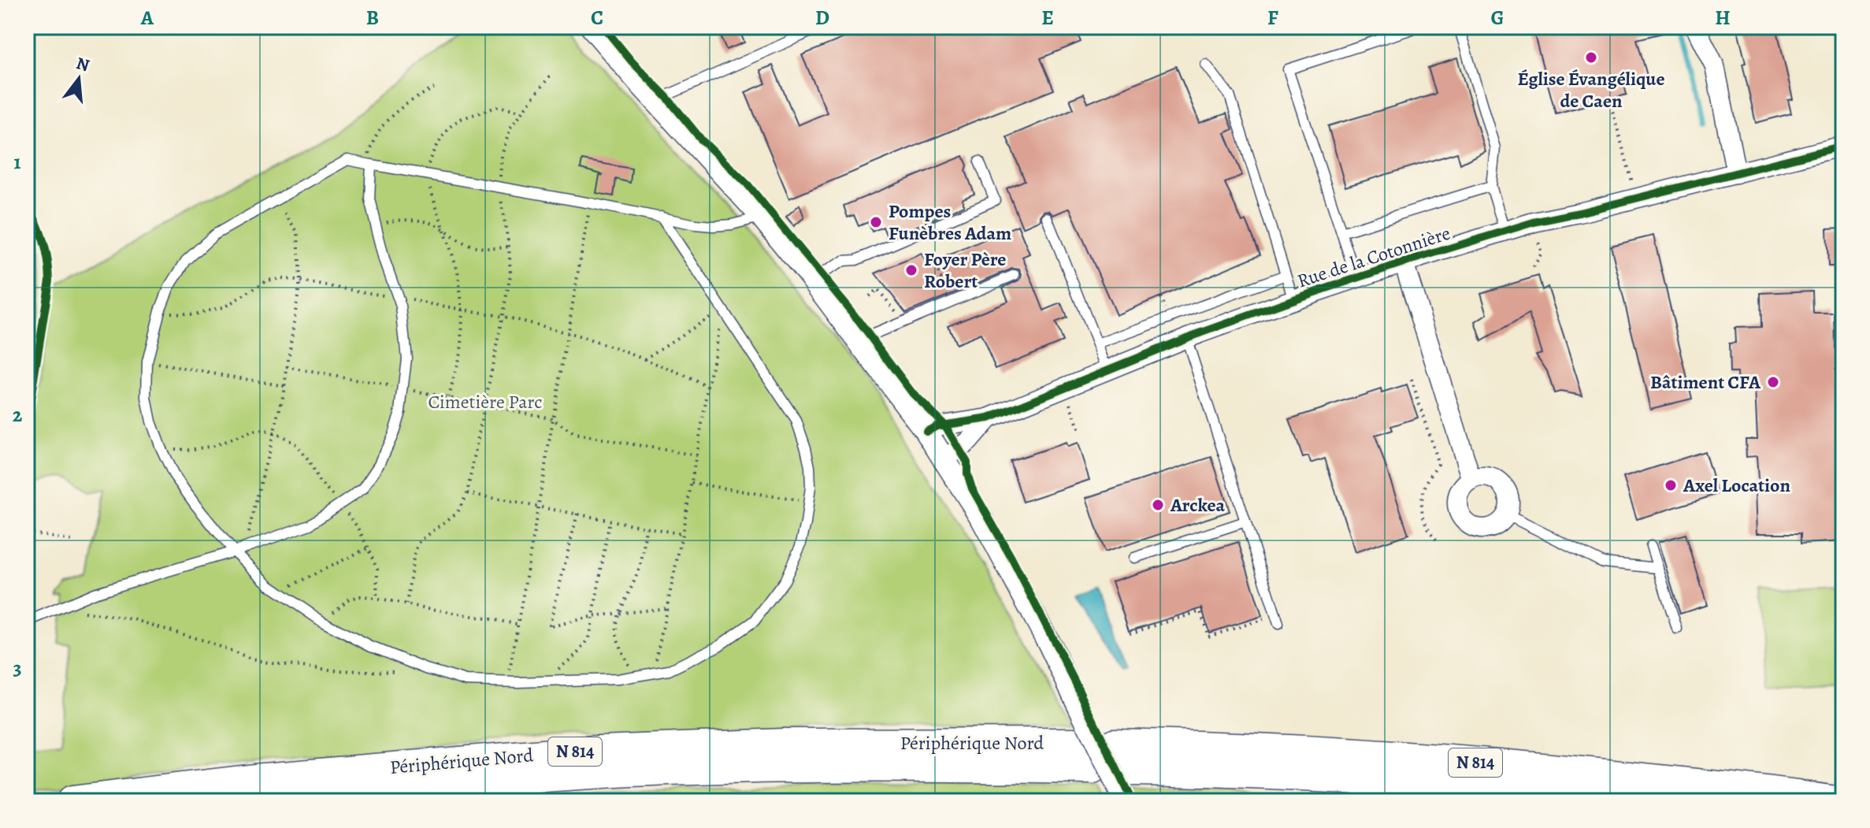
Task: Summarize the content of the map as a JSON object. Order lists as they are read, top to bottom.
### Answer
{
  "streets": {
    "highway": ["Périphérique Nord", "N 814"],
    "street": ["Rue de la Cotonnière"]
  },
  "parks": ["Cimetière Parc"],
  "places": [
    "Église Évangélique de Caen",
    "Pompes Funèbres Adam",
    "Foyer Père Robert",
    "Bâtiment CFA",
    "Axel Location",
    "Arckea"
  ],
  "north": "top",
  "grid": {
    "columns": [
      "A",
      "B",
      "C",
      "D",
      "E",
      "F",
      "G",
      "H"
    ],
    "rows": ["1", "2", "3"]
  }
}
